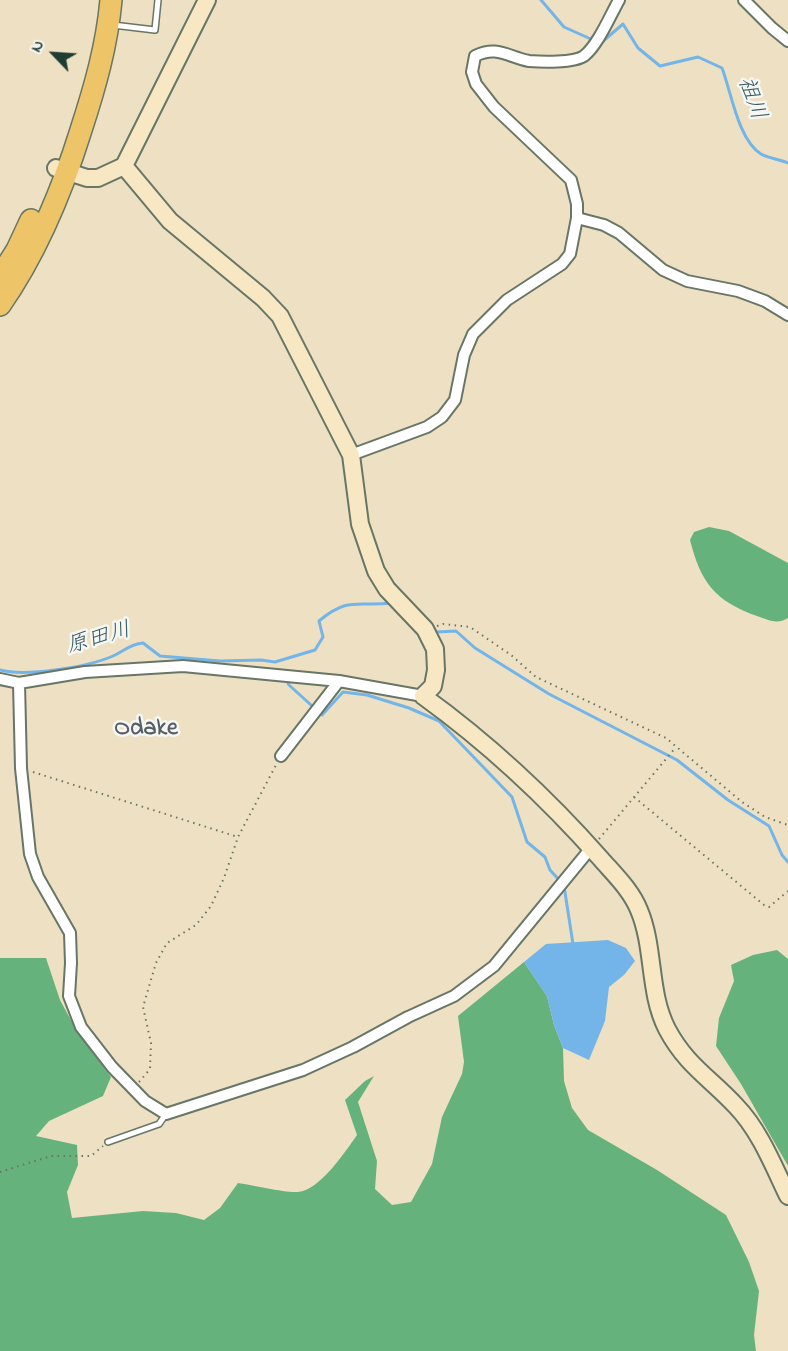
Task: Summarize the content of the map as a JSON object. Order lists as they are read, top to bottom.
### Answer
{
  "districts": ["Odake"],
  "water": ["祖川", "原田川"],
  "north": "top left"
}
